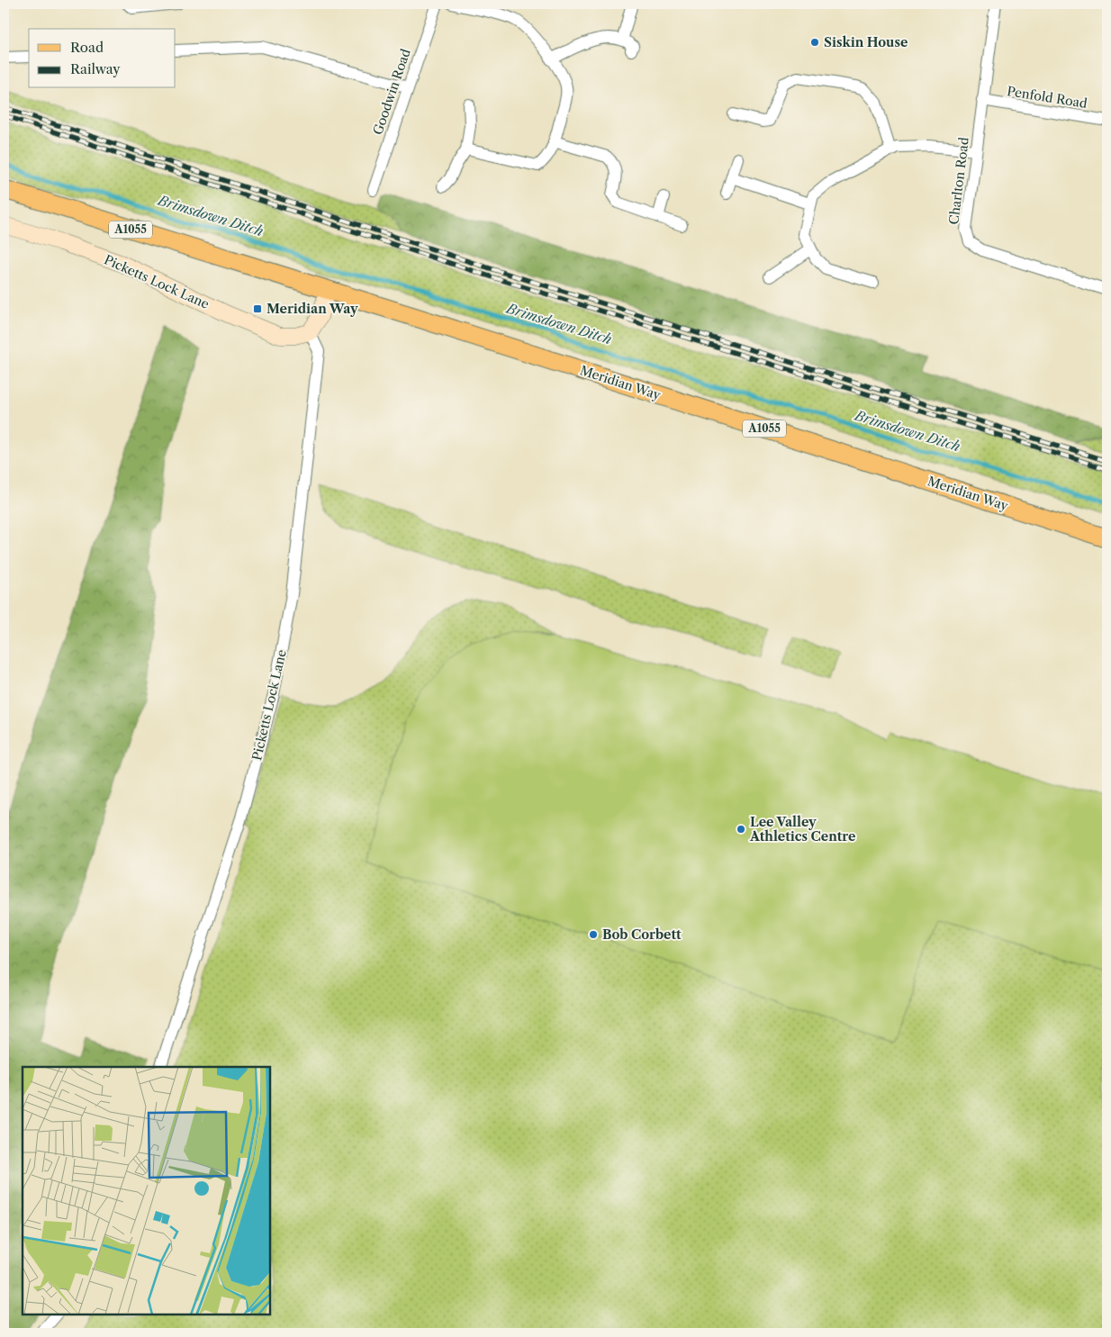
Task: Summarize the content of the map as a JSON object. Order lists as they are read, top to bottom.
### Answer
{
  "streets": {
    "main road": ["A1055", "Meridian Way"],
    "street": [
      "Goodwin Road",
      "Penfold Road",
      "Charlton Road",
      "Picketts Lock Lane"
    ]
  },
  "crossings": [
    ["Penfold Road", "Charlton Road"]
  ],
  "water": ["Brimsdown Ditch"],
  "places": {
    "other": ["Siskin House", "Lee Valley Athletics Centre", "Bob Corbett"],
    "transit": ["Meridian Way"]
  },
  "legend": ["Road", "Railway"]
}
